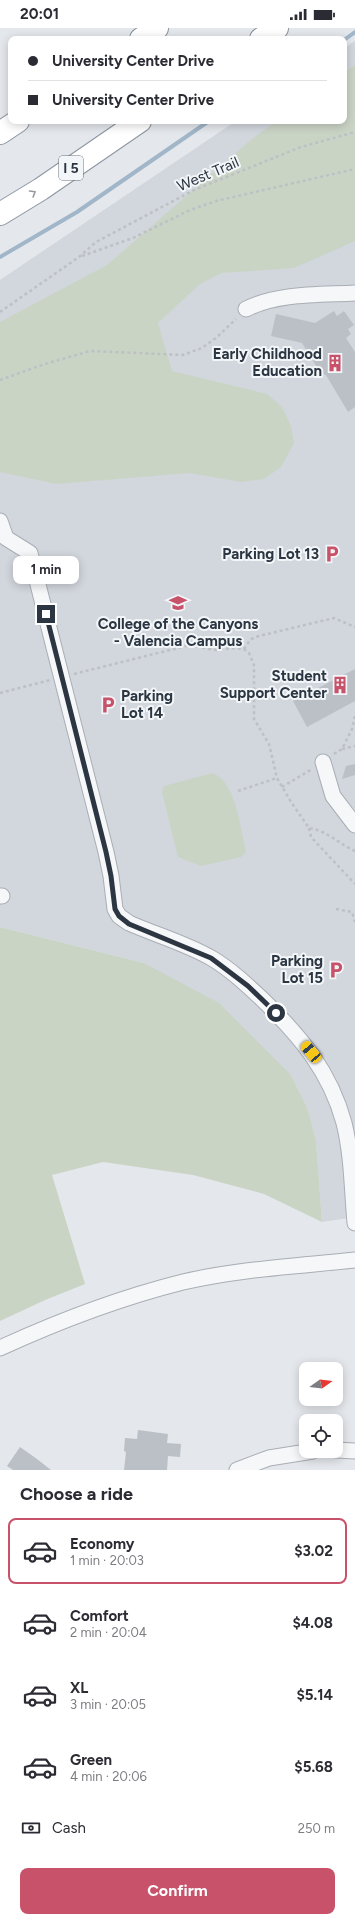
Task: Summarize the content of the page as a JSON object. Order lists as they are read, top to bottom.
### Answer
{
  "streets": {
    "highway": ["I 5"],
    "path": ["West Trail"]
  },
  "places": {
    "building": ["Early Childhood Education", "Student Support Center"],
    "parking": ["Parking Lot 13", "Parking Lot 14", "Parking Lot 15"],
    "school or university": ["College of the Canyons - Valencia Campus"]
  },
  "north": "right",
  "page": {
    "status": "20:01",
    "banner": ["University Center Drive", "University Center Drive"],
    "bubble": "1 min",
    "heading": "Choose a ride",
    "list": [
      {
        "name": "Economy",
        "note": "1 min · 20:03",
        "value": "$3.02"
      },
      {
        "name": "Comfort",
        "note": "2 min · 20:04",
        "value": "$4.08"
      },
      {
        "name": "XL",
        "note": "3 min · 20:05",
        "value": "$5.14"
      },
      {
        "name": "Green",
        "note": "4 min · 20:06",
        "value": "$5.68"
      }
    ],
    "pay": ["Cash", "250 m"],
    "buttons": "Confirm"
  }
}
